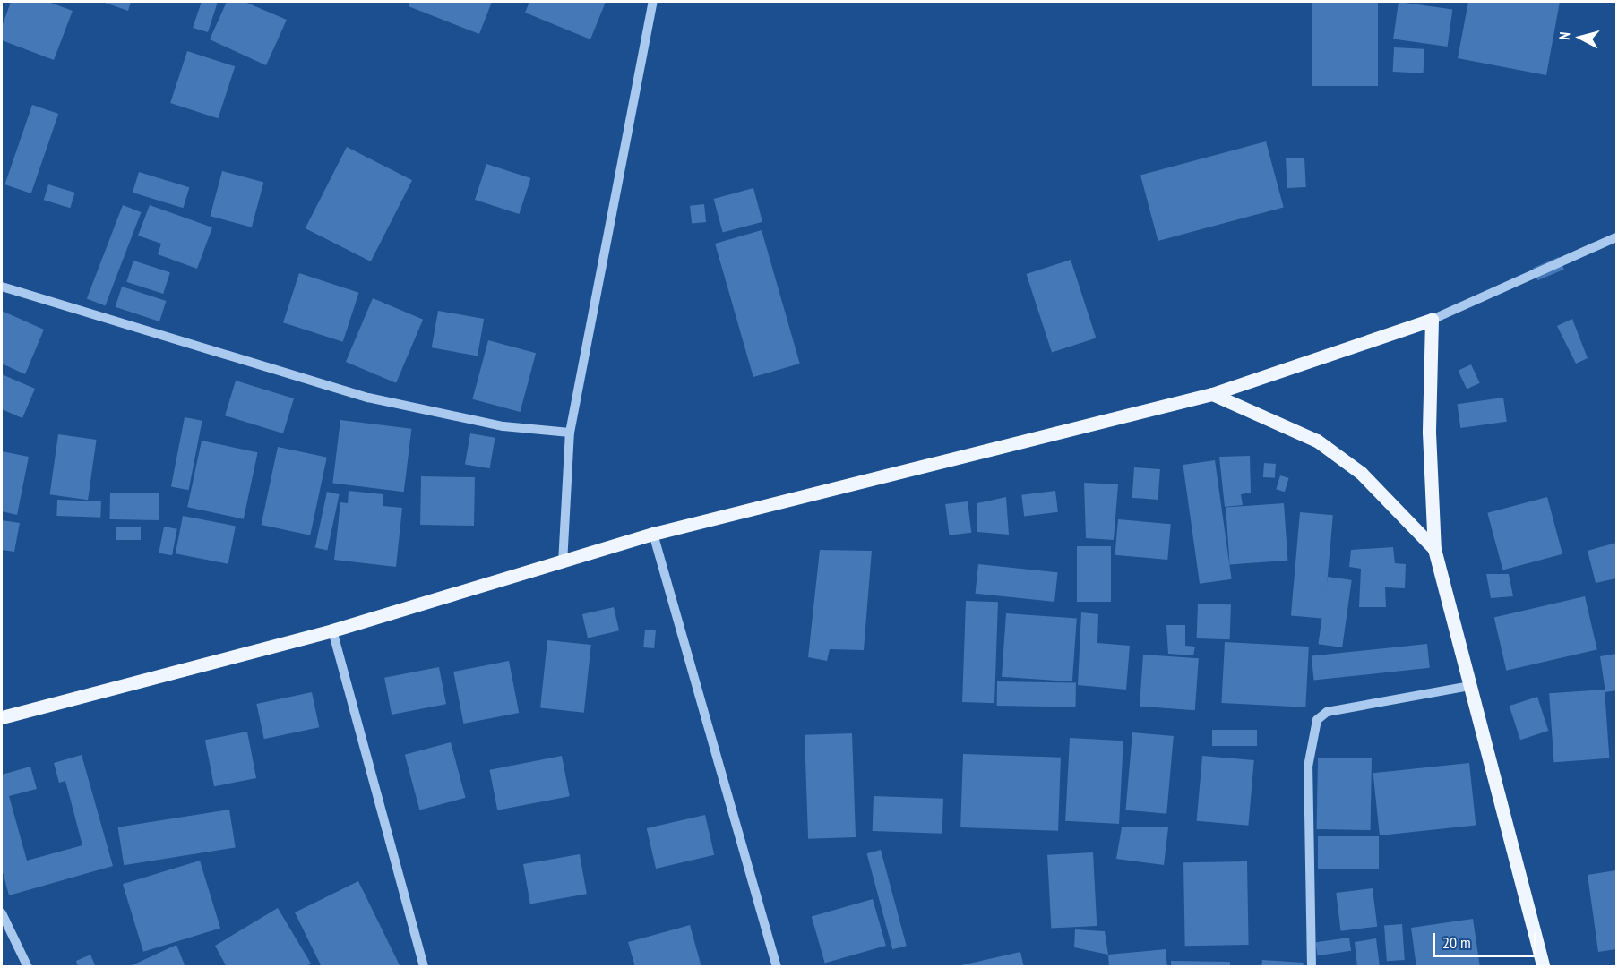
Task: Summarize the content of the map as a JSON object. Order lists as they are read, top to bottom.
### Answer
{
  "scale_bar": "20 m",
  "north": "left"
}
